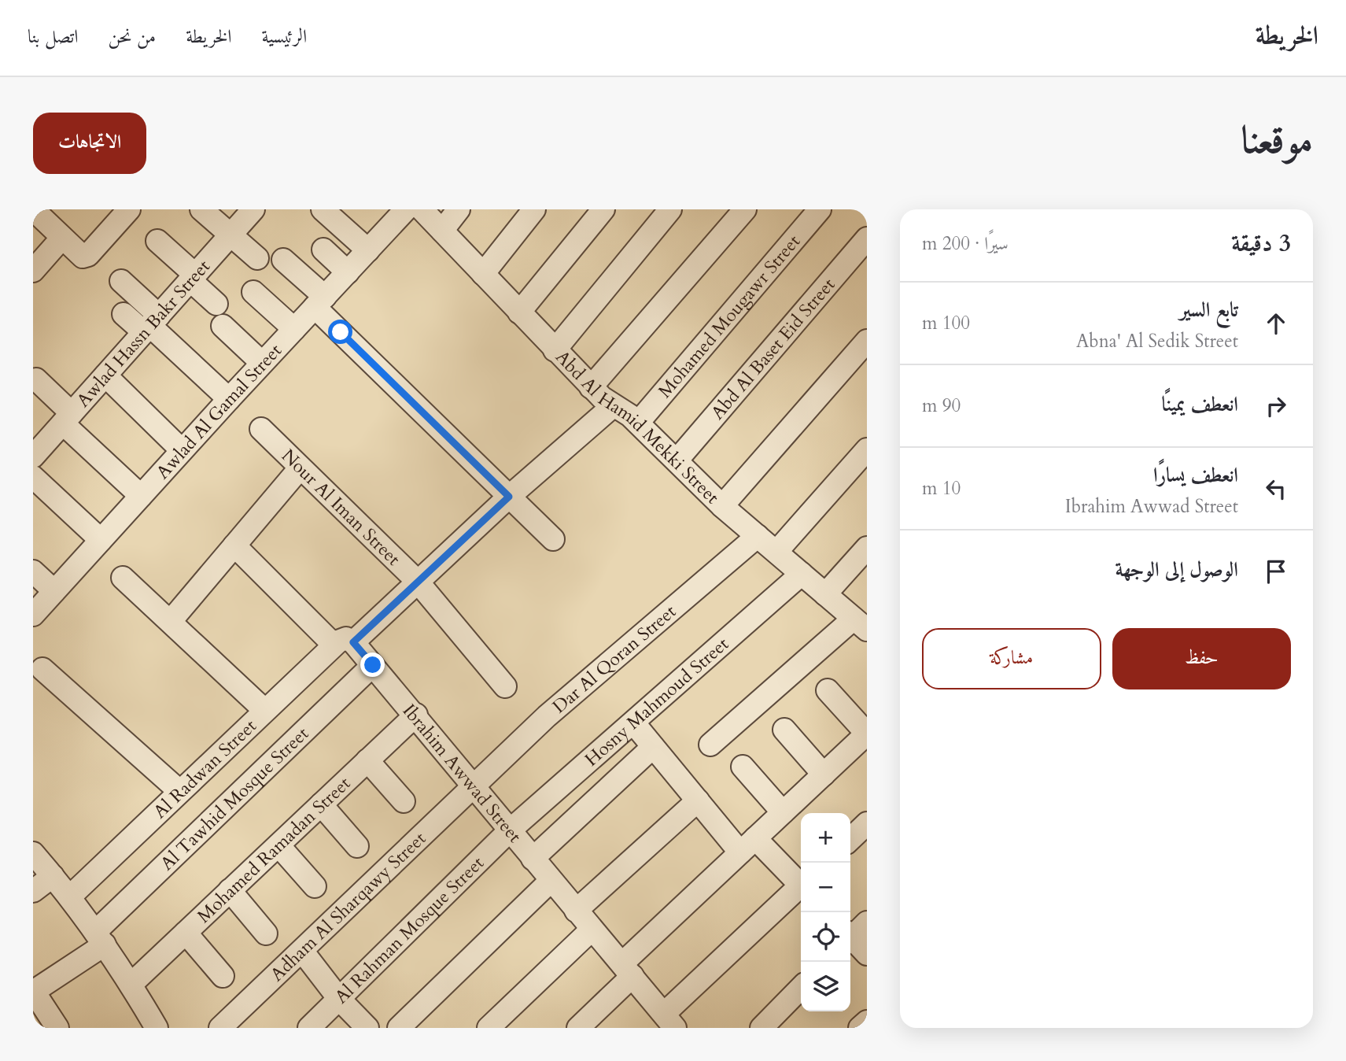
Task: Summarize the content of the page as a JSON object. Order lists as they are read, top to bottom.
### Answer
{
  "streets": {
    "street": [
      "Mohamed Mougawr Street",
      "Awlad Hassn Bakr Street",
      "Abd Al Baset Eid Street",
      "Awlad Al Gamal Street",
      "Abd Al Hamid Mekki Street",
      "Nour Al Iman Street",
      "Dar Al Qoran Street",
      "Hosny Mahmoud Street",
      "Al Radwan Street",
      "Ibrahim Awwad Street",
      "Al Tawhid Mosque Street",
      "Mohamed Ramadan Street",
      "Adham Al Sharqawy Street",
      "Al Rahman Mosque Street"
    ]
  },
  "crossings": [
    ["Mohamed Mougawr Street", "Abd Al Hamid Mekki Street"],
    ["Abd Al Baset Eid Street", "Abd Al Hamid Mekki Street"],
    ["Abd Al Hamid Mekki Street", "Dar Al Qoran Street"],
    ["Abd Al Hamid Mekki Street", "Hosny Mahmoud Street"],
    ["Abd Al Hamid Mekki Street", "Al Radwan Street"],
    ["Nour Al Iman Street", "Al Radwan Street"],
    ["Dar Al Qoran Street", "Ibrahim Awwad Street"],
    ["Dar Al Qoran Street", "Adham Al Sharqawy Street"],
    ["Hosny Mahmoud Street", "Ibrahim Awwad Street"],
    ["Hosny Mahmoud Street", "Al Rahman Mosque Street"],
    ["Al Radwan Street", "Ibrahim Awwad Street"],
    ["Ibrahim Awwad Street", "Al Tawhid Mosque Street"],
    ["Ibrahim Awwad Street", "Mohamed Ramadan Street"],
    ["Ibrahim Awwad Street", "Adham Al Sharqawy Street"],
    ["Ibrahim Awwad Street", "Al Rahman Mosque Street"]
  ],
  "page": {
    "header": "الخريطة",
    "nav": [
      "الرئيسية",
      "الخريطة",
      "من نحن",
      "اتصل بنا"
    ],
    "title": "موقعنا",
    "buttons": [
      "الاتجاهات",
      ["حفظ", "مشاركة"]
    ],
    "heading": ["3 دقيقة", "سيرًا · 200 m"],
    "list": [
      ["تابع السير", "Abna' Al Sedik Street", "100 m"],
      ["انعطف يمينًا", "90 m"],
      ["انعطف يسارًا", "Ibrahim Awwad Street", "10 m"],
      "الوصول إلى الوجهة"
    ],
    "map_buttons": ["+", "−"]
  }
}
